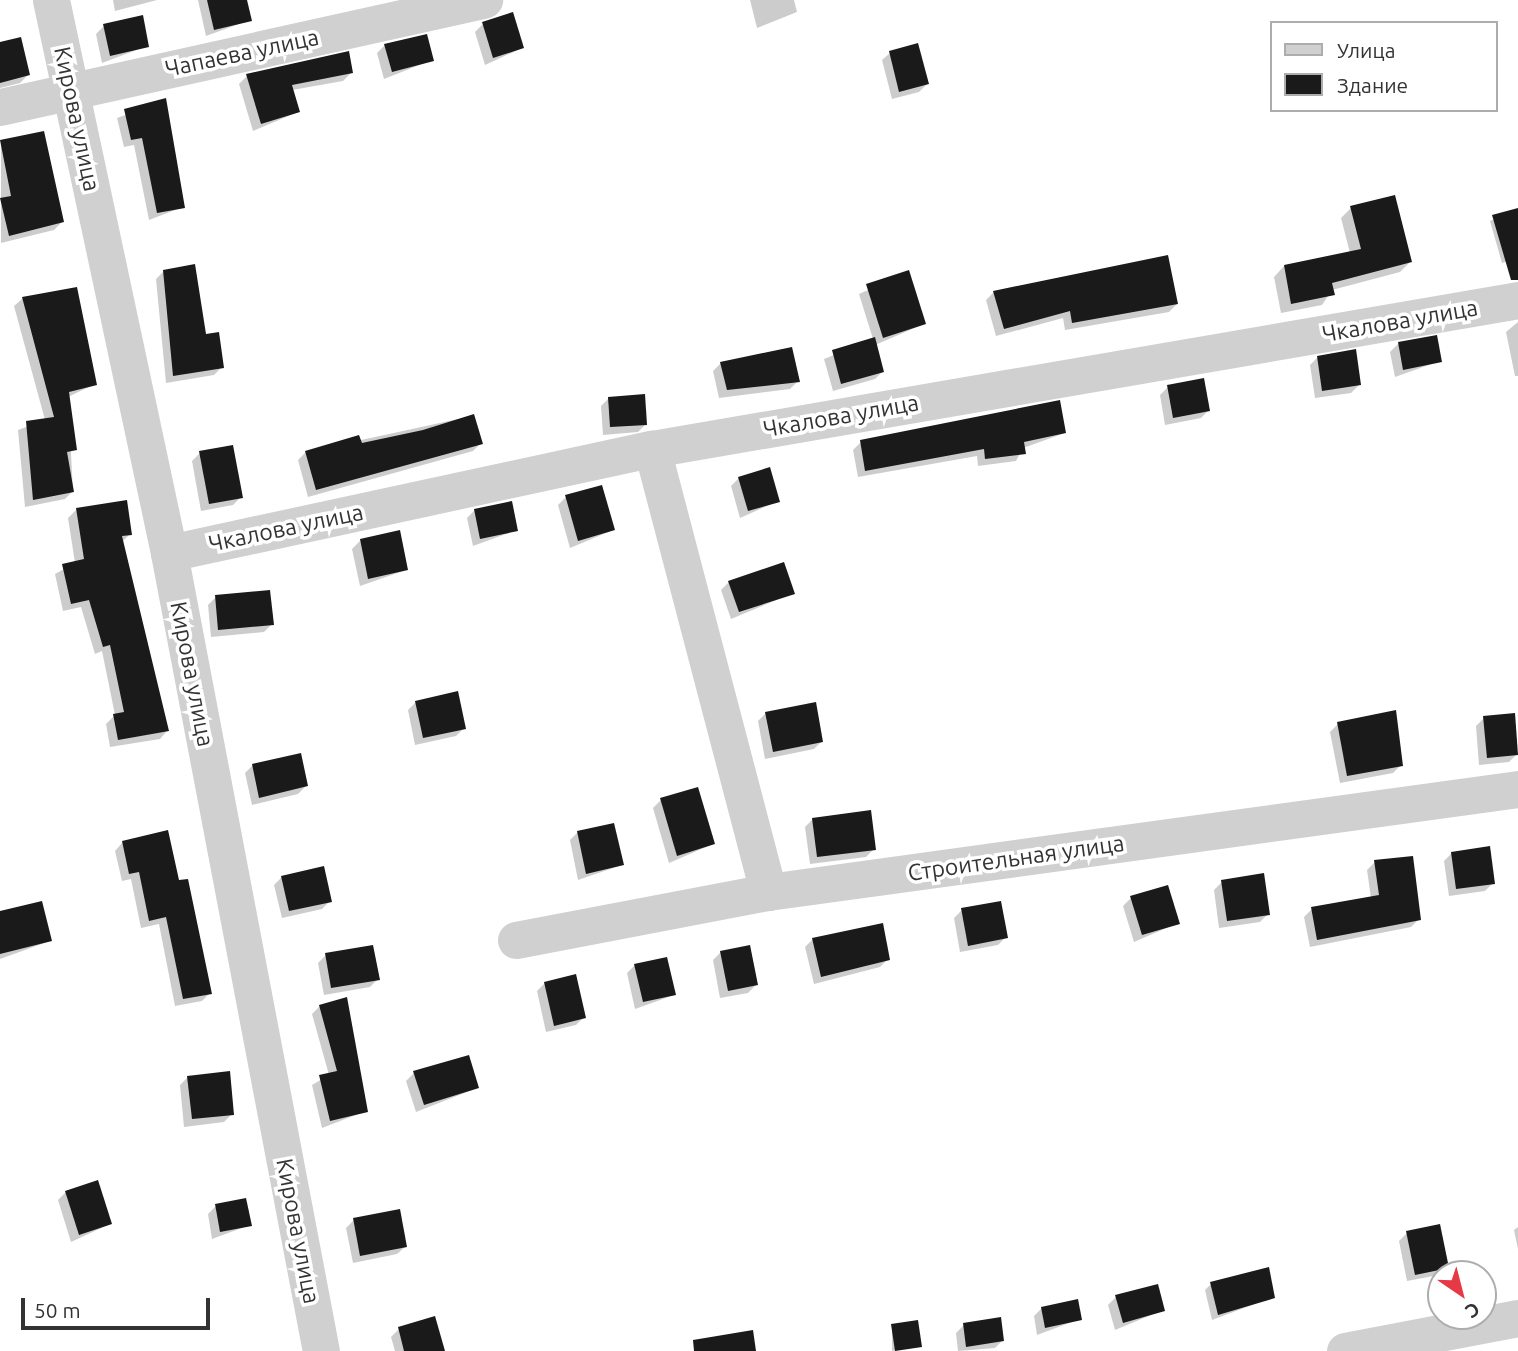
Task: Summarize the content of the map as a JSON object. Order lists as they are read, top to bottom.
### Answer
{
  "streets": {
    "street": [
      "Чапаева улица",
      "Кирова улица",
      "Чкалова улица",
      "Строительная улица"
    ]
  },
  "crossings": [
    ["Чапаева улица", "Кирова улица"],
    ["Кирова улица", "Чкалова улица"]
  ],
  "legend": ["Улица", "Здание"],
  "scale_bar": "50 m",
  "north": "bottom right"
}
